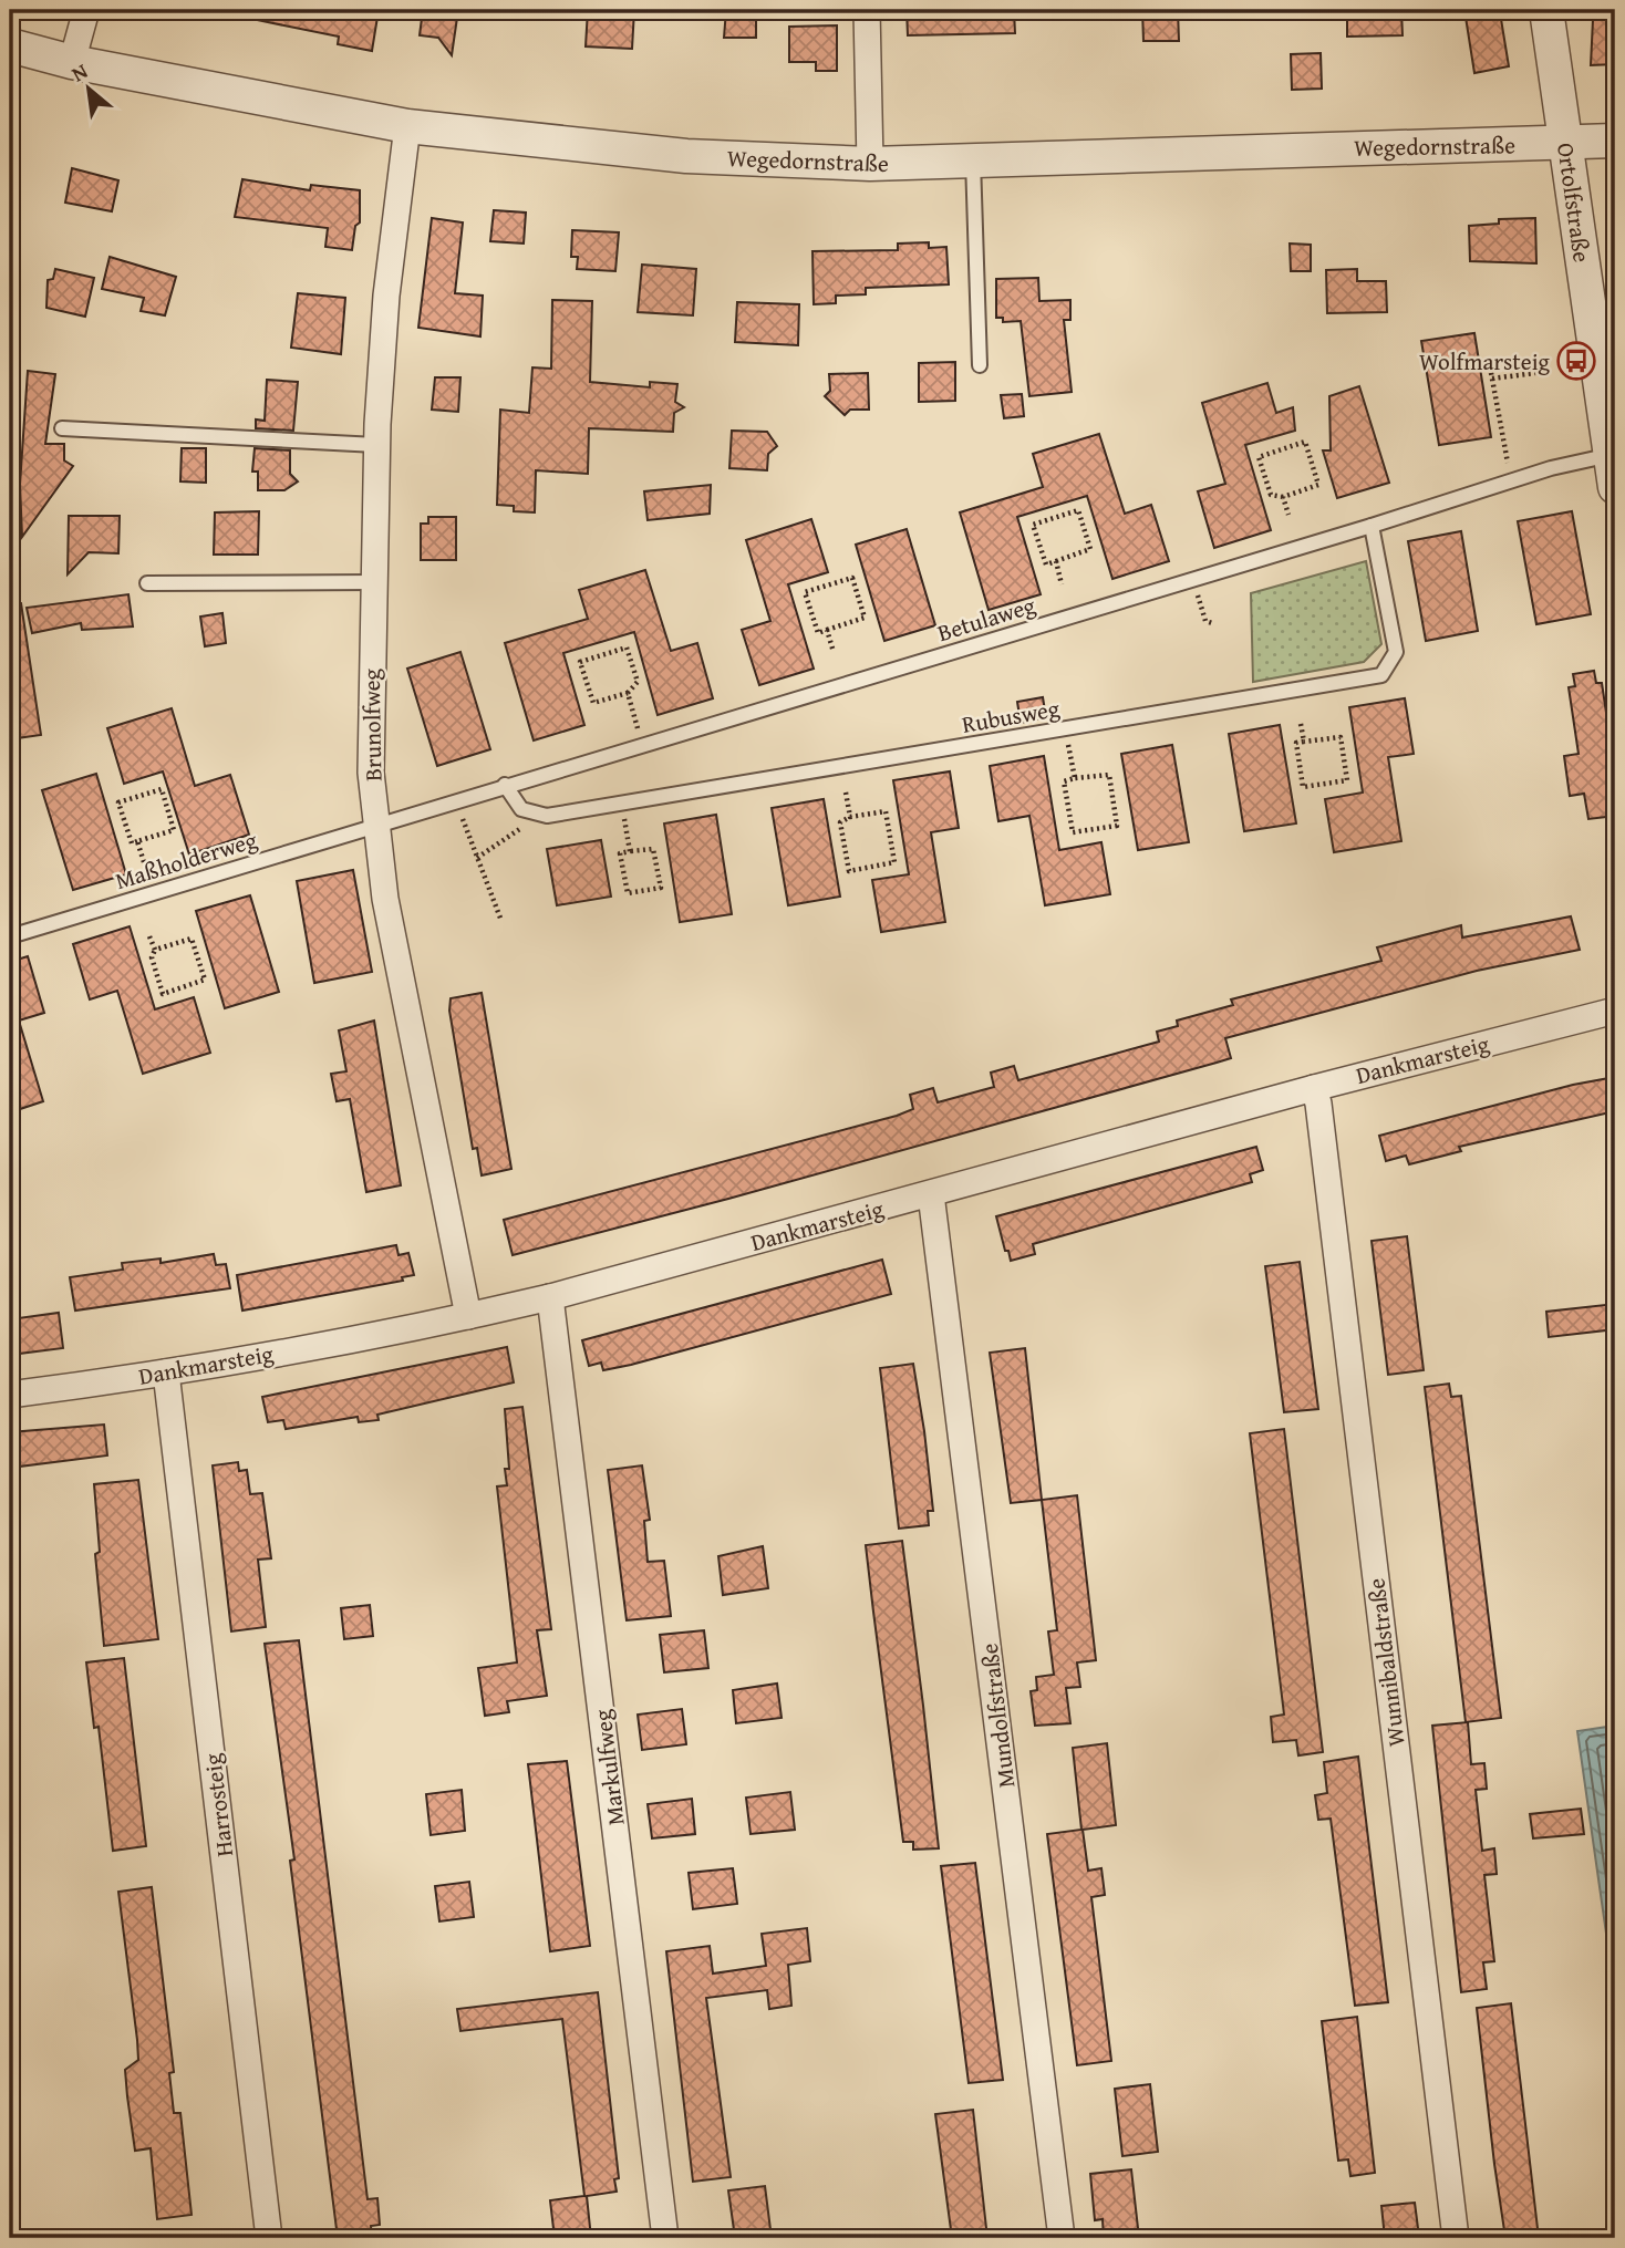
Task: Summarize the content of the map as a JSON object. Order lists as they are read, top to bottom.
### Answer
{
  "streets": {
    "street": [
      "Wegedornstraße",
      "Ortolfstraße",
      "Brunolfweg",
      "Dankmarsteig",
      "Wunnibaldstraße",
      "Mundolfstraße",
      "Markulfweg",
      "Harrosteig"
    ],
    "lane": ["Betulaweg", "Rubusweg", "Maßholderweg"]
  },
  "crossings": [
    ["Wegedornstraße", "Ortolfstraße"],
    ["Wegedornstraße", "Brunolfweg"],
    ["Ortolfstraße", "Betulaweg"],
    ["Betulaweg", "Rubusweg"],
    ["Betulaweg", "Brunolfweg"],
    ["Betulaweg", "Maßholderweg"],
    ["Brunolfweg", "Maßholderweg"],
    ["Brunolfweg", "Dankmarsteig"],
    ["Dankmarsteig", "Wunnibaldstraße"],
    ["Dankmarsteig", "Mundolfstraße"],
    ["Dankmarsteig", "Markulfweg"],
    ["Dankmarsteig", "Harrosteig"]
  ],
  "places": {
    "bus stop": ["Wolfmarsteig"]
  },
  "north": "top left"
}
